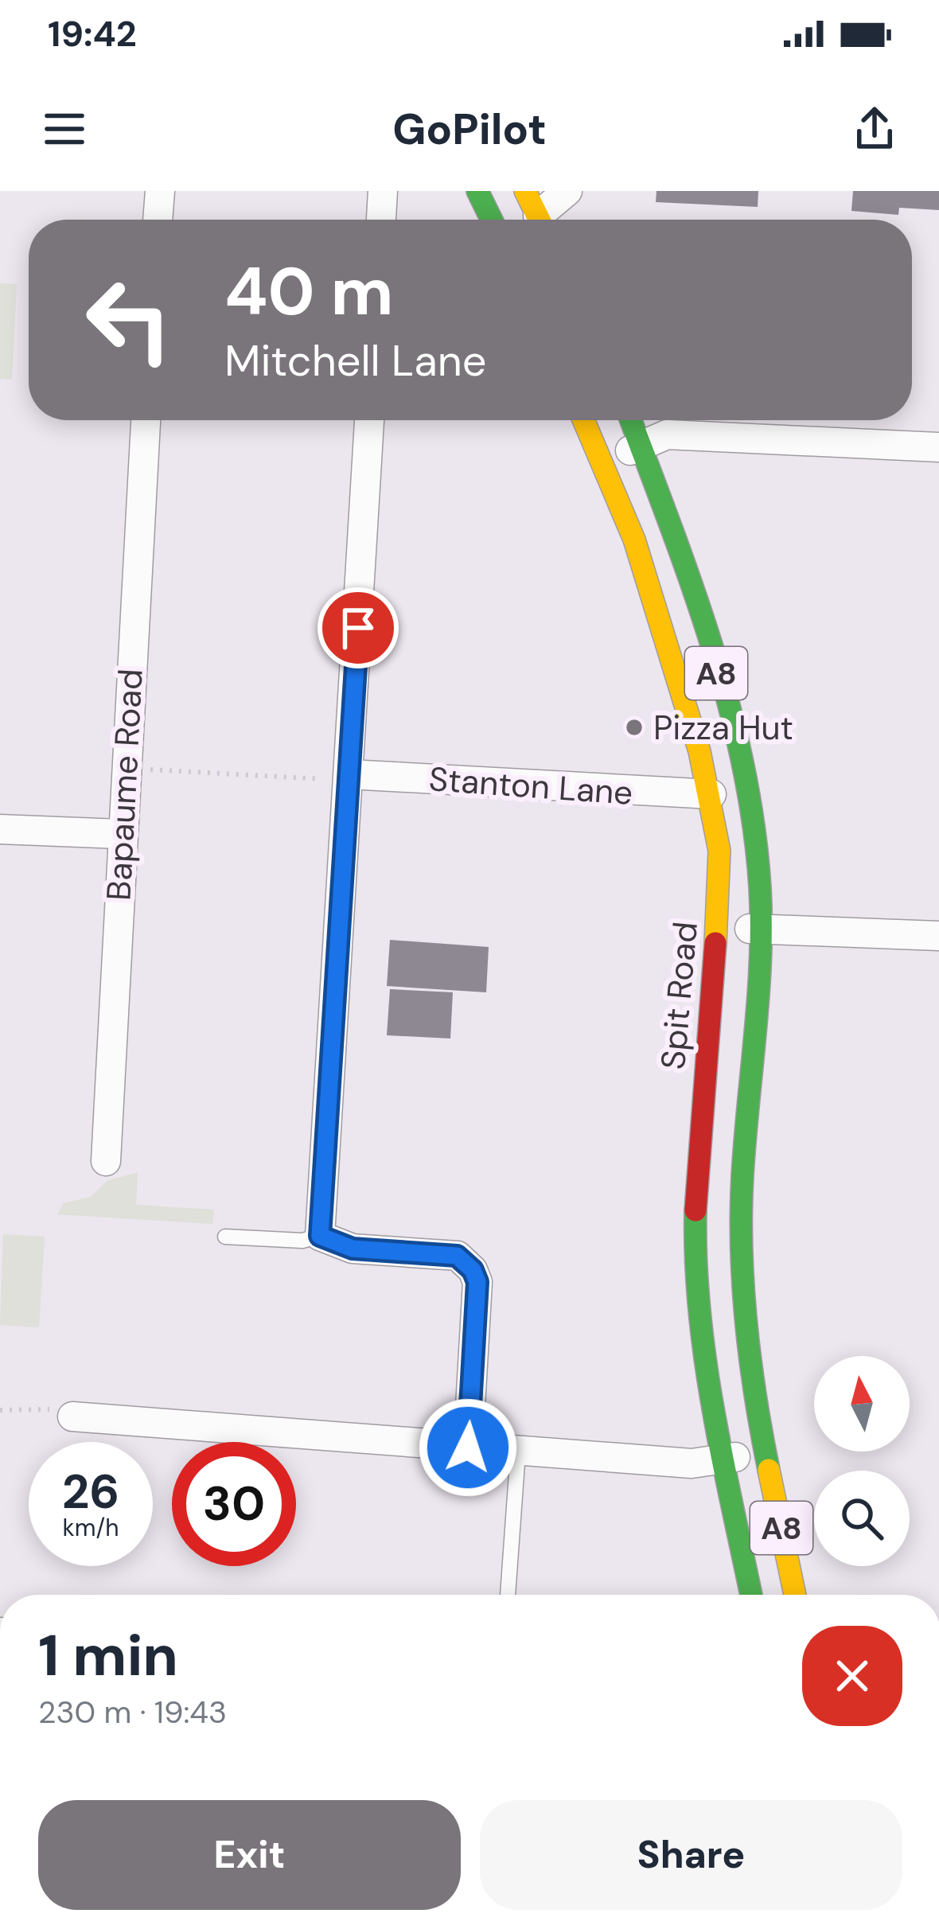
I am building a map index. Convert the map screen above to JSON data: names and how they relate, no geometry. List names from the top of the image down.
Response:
{
  "streets": {
    "main road": ["A8", "Spit Road"],
    "street": ["Bapaume Road", "Stanton Lane"]
  },
  "crossings": [
    ["Stanton Lane", "Spit Road"]
  ],
  "places": ["Pizza Hut"],
  "north": "top",
  "page": {
    "status": "19:42",
    "header": "GoPilot",
    "turn": ["40 m", "Mitchell Lane"],
    "speed": "26 km/h",
    "limit": "30",
    "heading": ["1 min", "230 m · 19:43"],
    "buttons": ["Exit", "Share"]
  }
}
